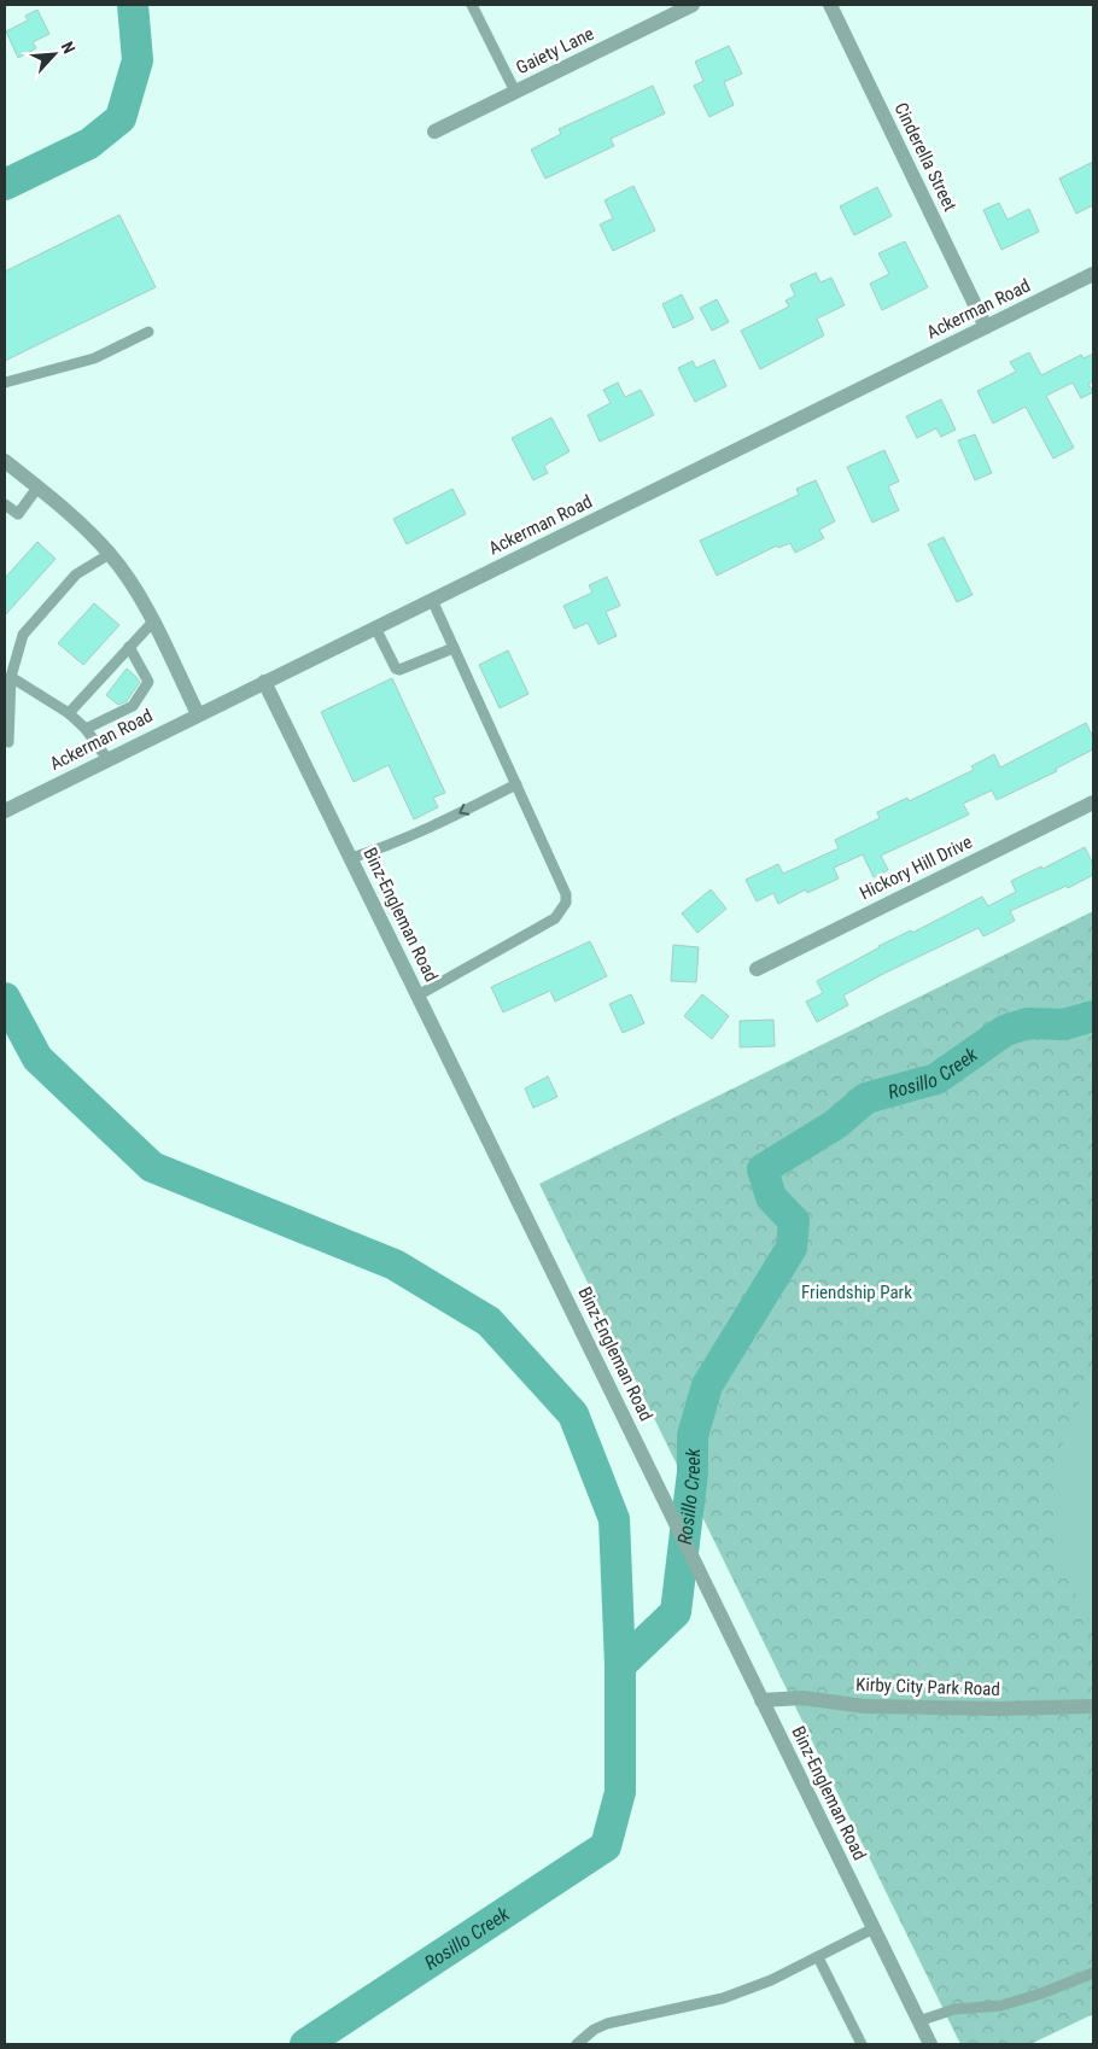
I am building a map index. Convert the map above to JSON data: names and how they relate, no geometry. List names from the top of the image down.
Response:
{
  "streets": {
    "street": [
      "Gaiety Lane",
      "Cinderella Street",
      "Ackerman Road",
      "Hickory Hill Drive",
      "Binz-Engleman Road",
      "Kirby City Park Road"
    ]
  },
  "crossings": [
    ["Cinderella Street", "Ackerman Road"],
    ["Ackerman Road", "Binz-Engleman Road"],
    ["Binz-Engleman Road", "Kirby City Park Road"]
  ],
  "water": ["Rosillo Creek"],
  "parks": ["Friendship Park"],
  "north": "top right"
}
